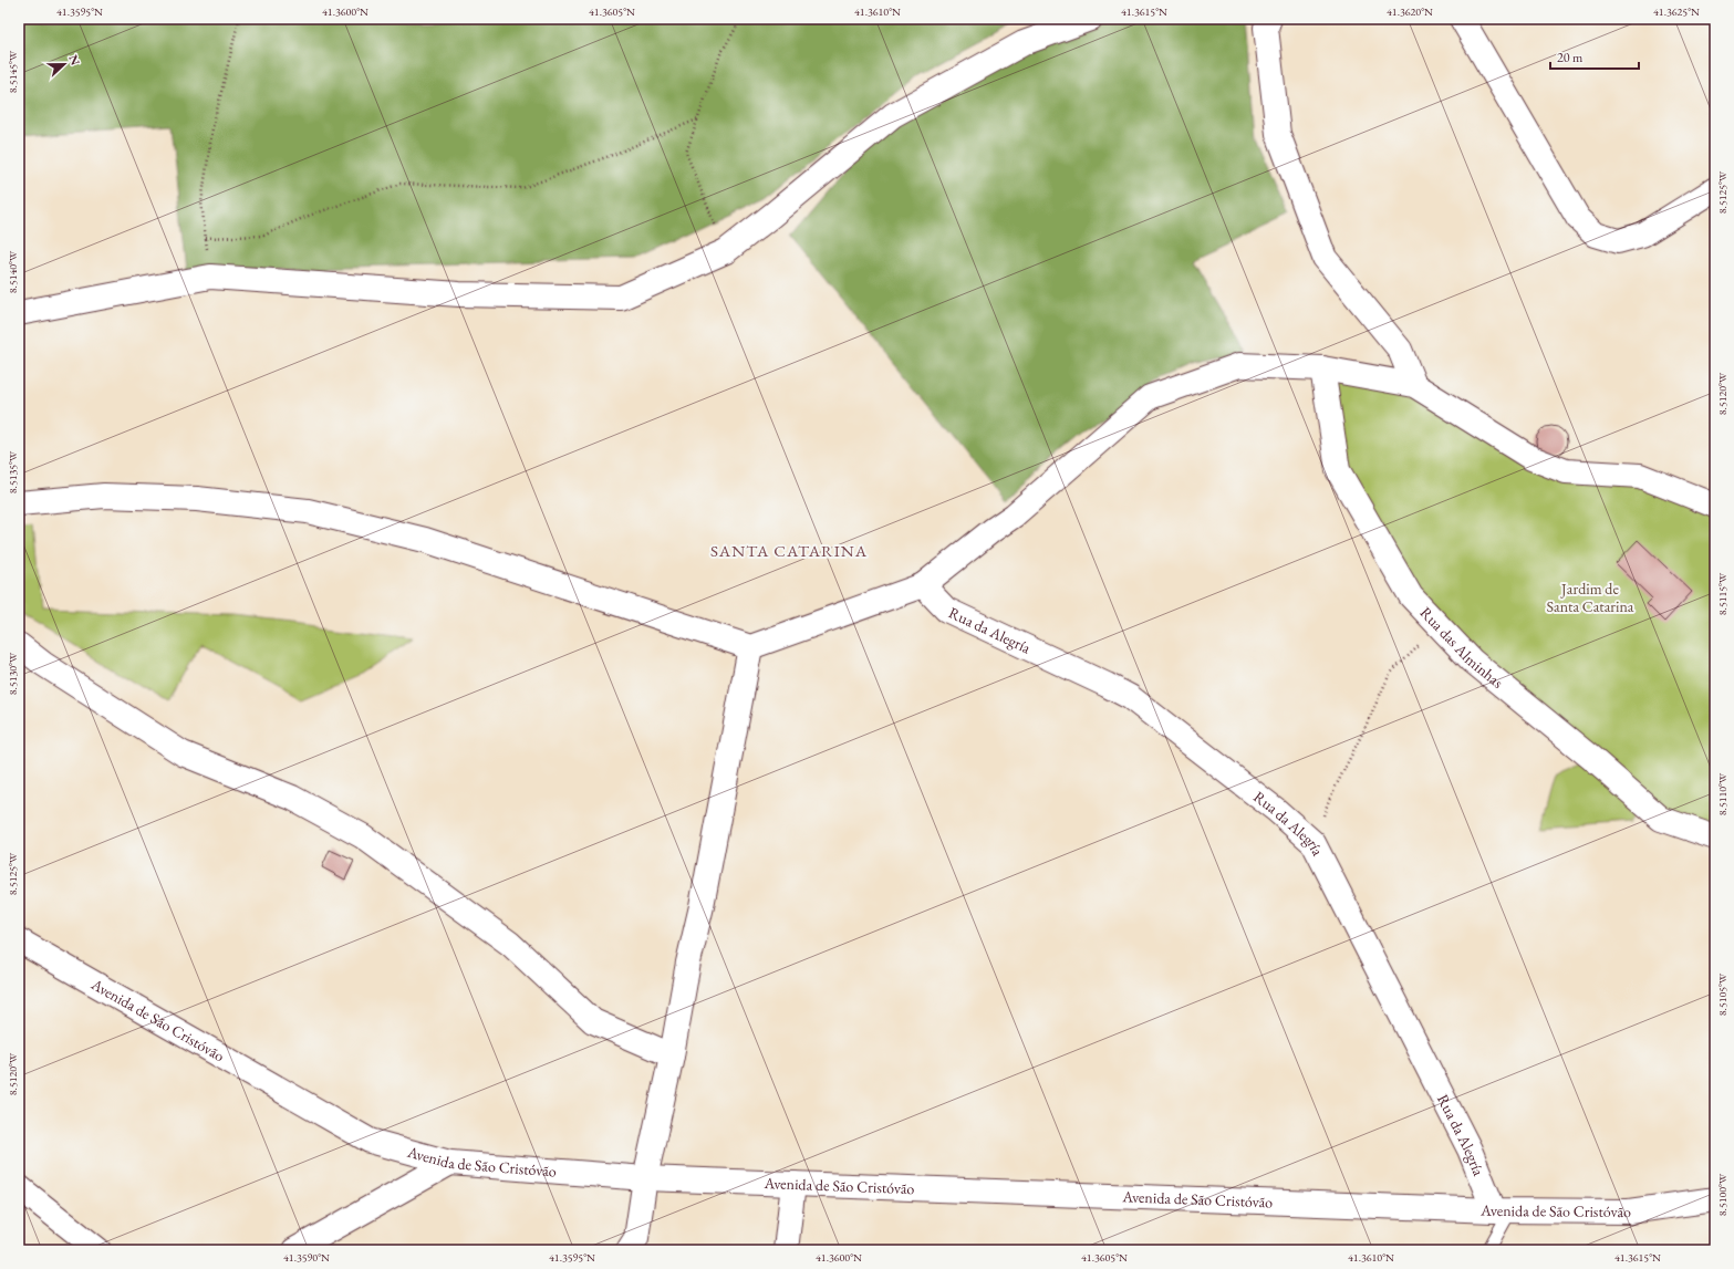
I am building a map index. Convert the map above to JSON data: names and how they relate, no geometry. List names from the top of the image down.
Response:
{
  "streets": {
    "street": ["Rua da Alegría", "Rua das Alminhas", "Avenida de São Cristóvão"]
  },
  "crossings": [
    ["Rua da Alegría", "Avenida de São Cristóvão"]
  ],
  "districts": ["SANTA CATARINA"],
  "parks": ["Jardim de Santa Catarina"],
  "scale_bar": "20 m",
  "north": "right",
  "coordinates": [
    "41.3595°N",
    "41.3600°N",
    "41.3605°N",
    "41.3610°N",
    "41.3615°N",
    "41.3620°N",
    "41.3625°N",
    "8.5145°W",
    "8.5125°W",
    "8.5140°W",
    "8.5120°W",
    "8.5135°W",
    "8.5115°W",
    "8.5130°W",
    "8.5110°W",
    "8.5105°W",
    "8.5100°W",
    "41.3590°N"
  ]
}
